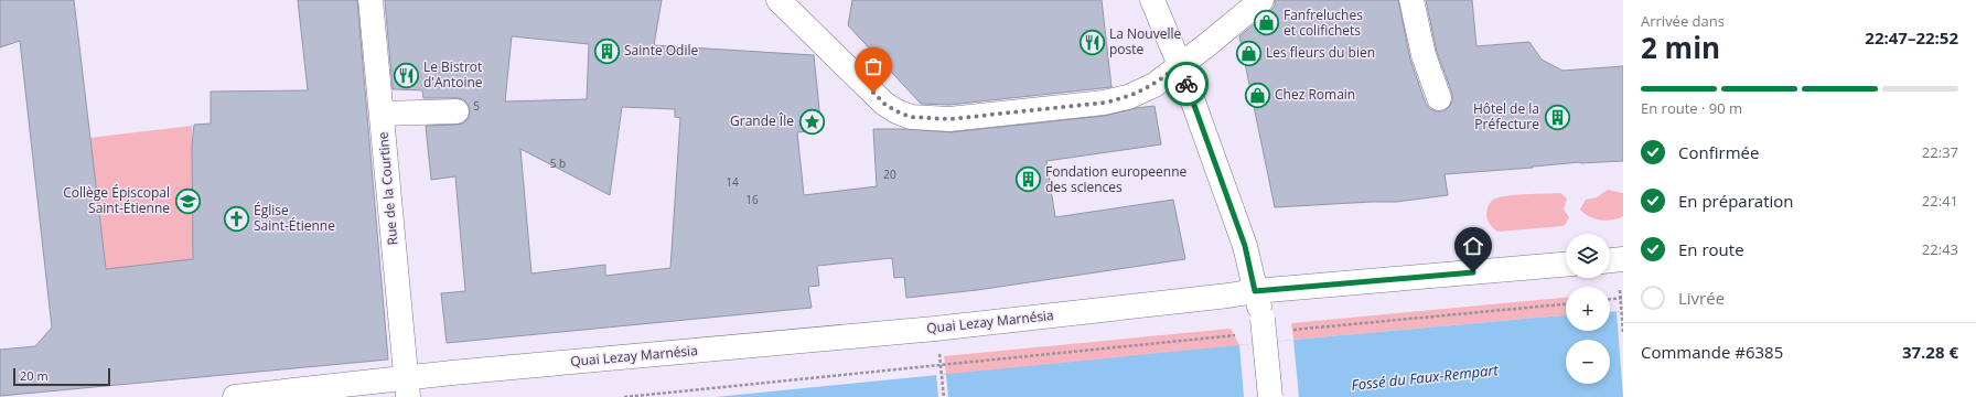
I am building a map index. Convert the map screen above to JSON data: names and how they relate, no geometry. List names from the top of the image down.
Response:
{
  "streets": {
    "street": ["Rue de la Courtine", "Quai Lezay Marnésia"]
  },
  "crossings": [
    ["Rue de la Courtine", "Quai Lezay Marnésia"]
  ],
  "water": ["Fossé du Faux-Rempart"],
  "places": {
    "shop": ["Fanfreluches et colifichets", "Les fleurs du bien", "Chez Romain"],
    "restaurant": ["La Nouvelle poste", "Le Bistrot d'Antoine"],
    "building": ["Sainte Odile", "Hôtel de la Préfecture", "Fondation europeenne des sciences"],
    "place": ["Grande Île"],
    "school or university": ["Collège Épiscopal Saint-Étienne"],
    "church": ["Église Saint-Étienne"]
  },
  "house_numbers": [
    "5",
    "5 b",
    "20",
    "14",
    "16"
  ],
  "scale_bar": "20 m",
  "page": {
    "heading": ["2 min", "Arrivée dans", "22:47–22:52"],
    "panel": ["Commande #6385", "37.28 €"],
    "bar": "En route · 90 m",
    "list": [
      ["Confirmée", "22:37"],
      ["En préparation", "22:41"],
      ["En route", "22:43"],
      "Livrée"
    ],
    "map_buttons": ["+", "−"],
    "scale": "20 m"
  }
}
